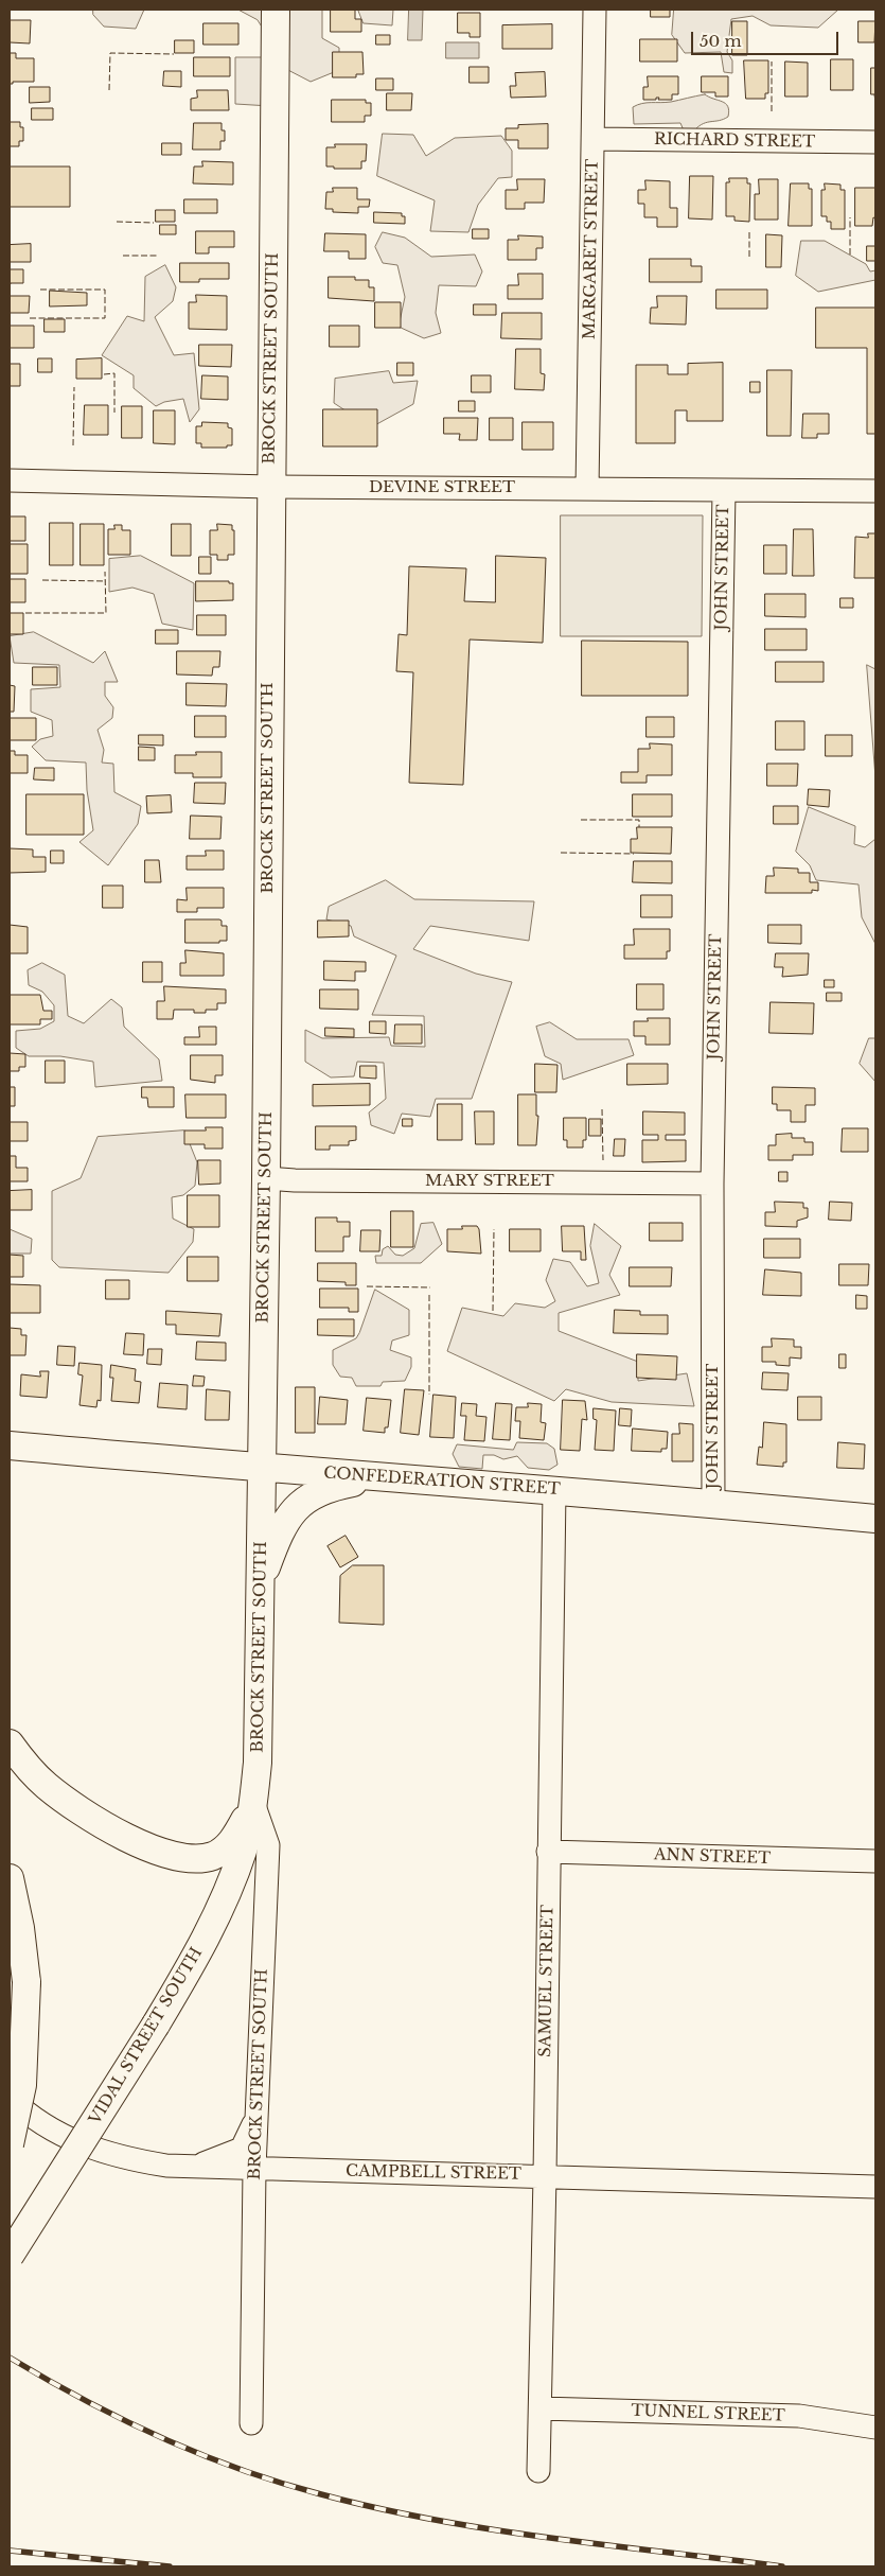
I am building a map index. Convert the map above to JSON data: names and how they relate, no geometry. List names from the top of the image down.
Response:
{
  "streets": {
    "main road": ["BROCK STREET SOUTH", "CONFEDERATION STREET", "VIDAL STREET SOUTH"],
    "street": [
      "RICHARD STREET",
      "MARGARET STREET",
      "DEVINE STREET",
      "JOHN STREET",
      "MARY STREET",
      "ANN STREET",
      "SAMUEL STREET",
      "CAMPBELL STREET",
      "TUNNEL STREET"
    ]
  },
  "crossings": [
    ["RICHARD STREET", "MARGARET STREET"],
    ["MARGARET STREET", "DEVINE STREET"],
    ["BROCK STREET SOUTH", "DEVINE STREET"],
    ["BROCK STREET SOUTH", "MARY STREET"],
    ["BROCK STREET SOUTH", "CONFEDERATION STREET"],
    ["BROCK STREET SOUTH", "VIDAL STREET SOUTH"],
    ["BROCK STREET SOUTH", "CAMPBELL STREET"],
    ["DEVINE STREET", "JOHN STREET"],
    ["JOHN STREET", "MARY STREET"],
    ["JOHN STREET", "CONFEDERATION STREET"],
    ["CONFEDERATION STREET", "SAMUEL STREET"],
    ["ANN STREET", "SAMUEL STREET"],
    ["SAMUEL STREET", "CAMPBELL STREET"],
    ["SAMUEL STREET", "TUNNEL STREET"]
  ],
  "scale_bar": "50 m"
}
